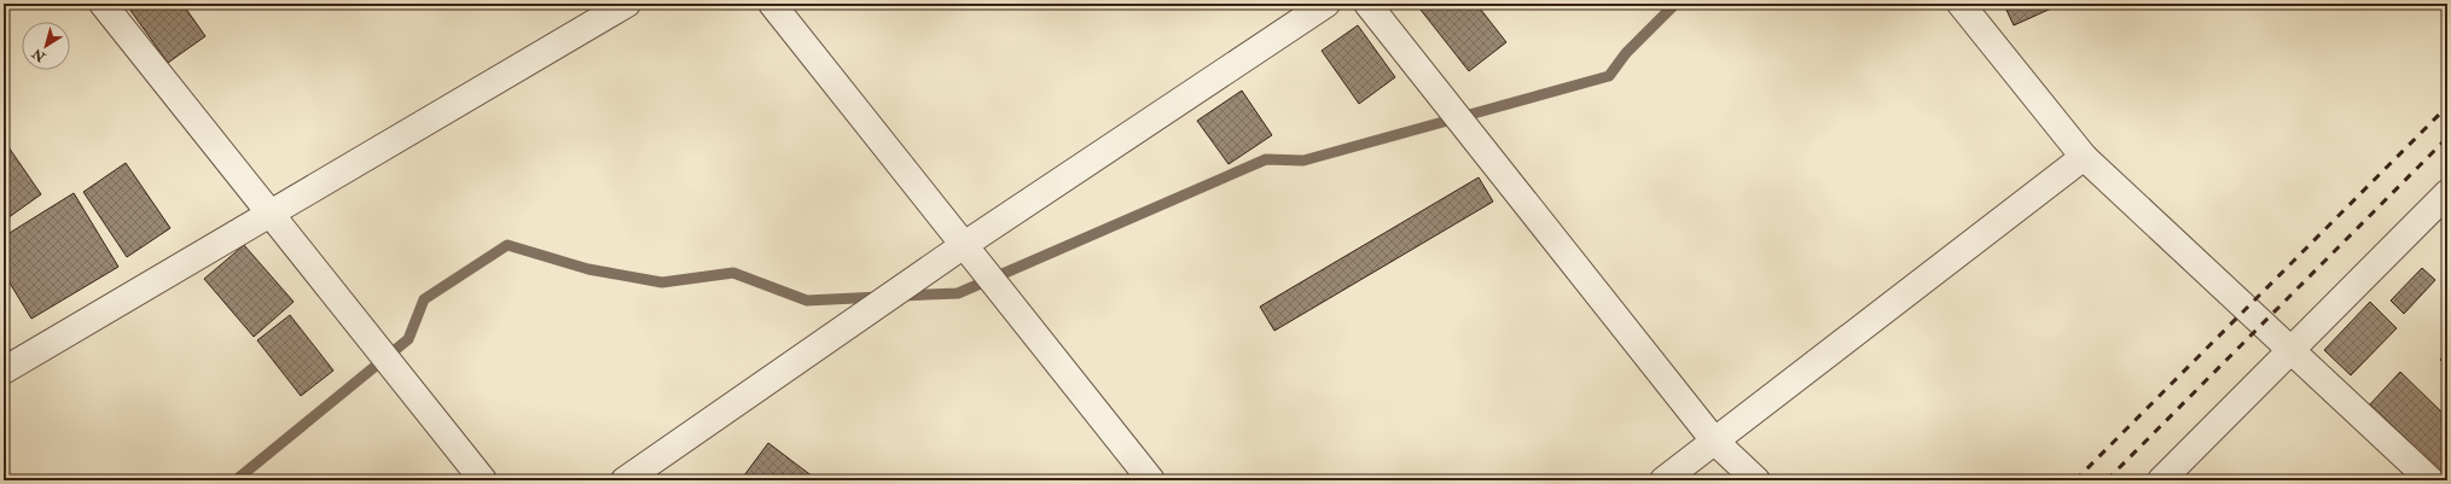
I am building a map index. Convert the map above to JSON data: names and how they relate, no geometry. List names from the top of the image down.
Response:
{
  "north": "bottom left"
}
